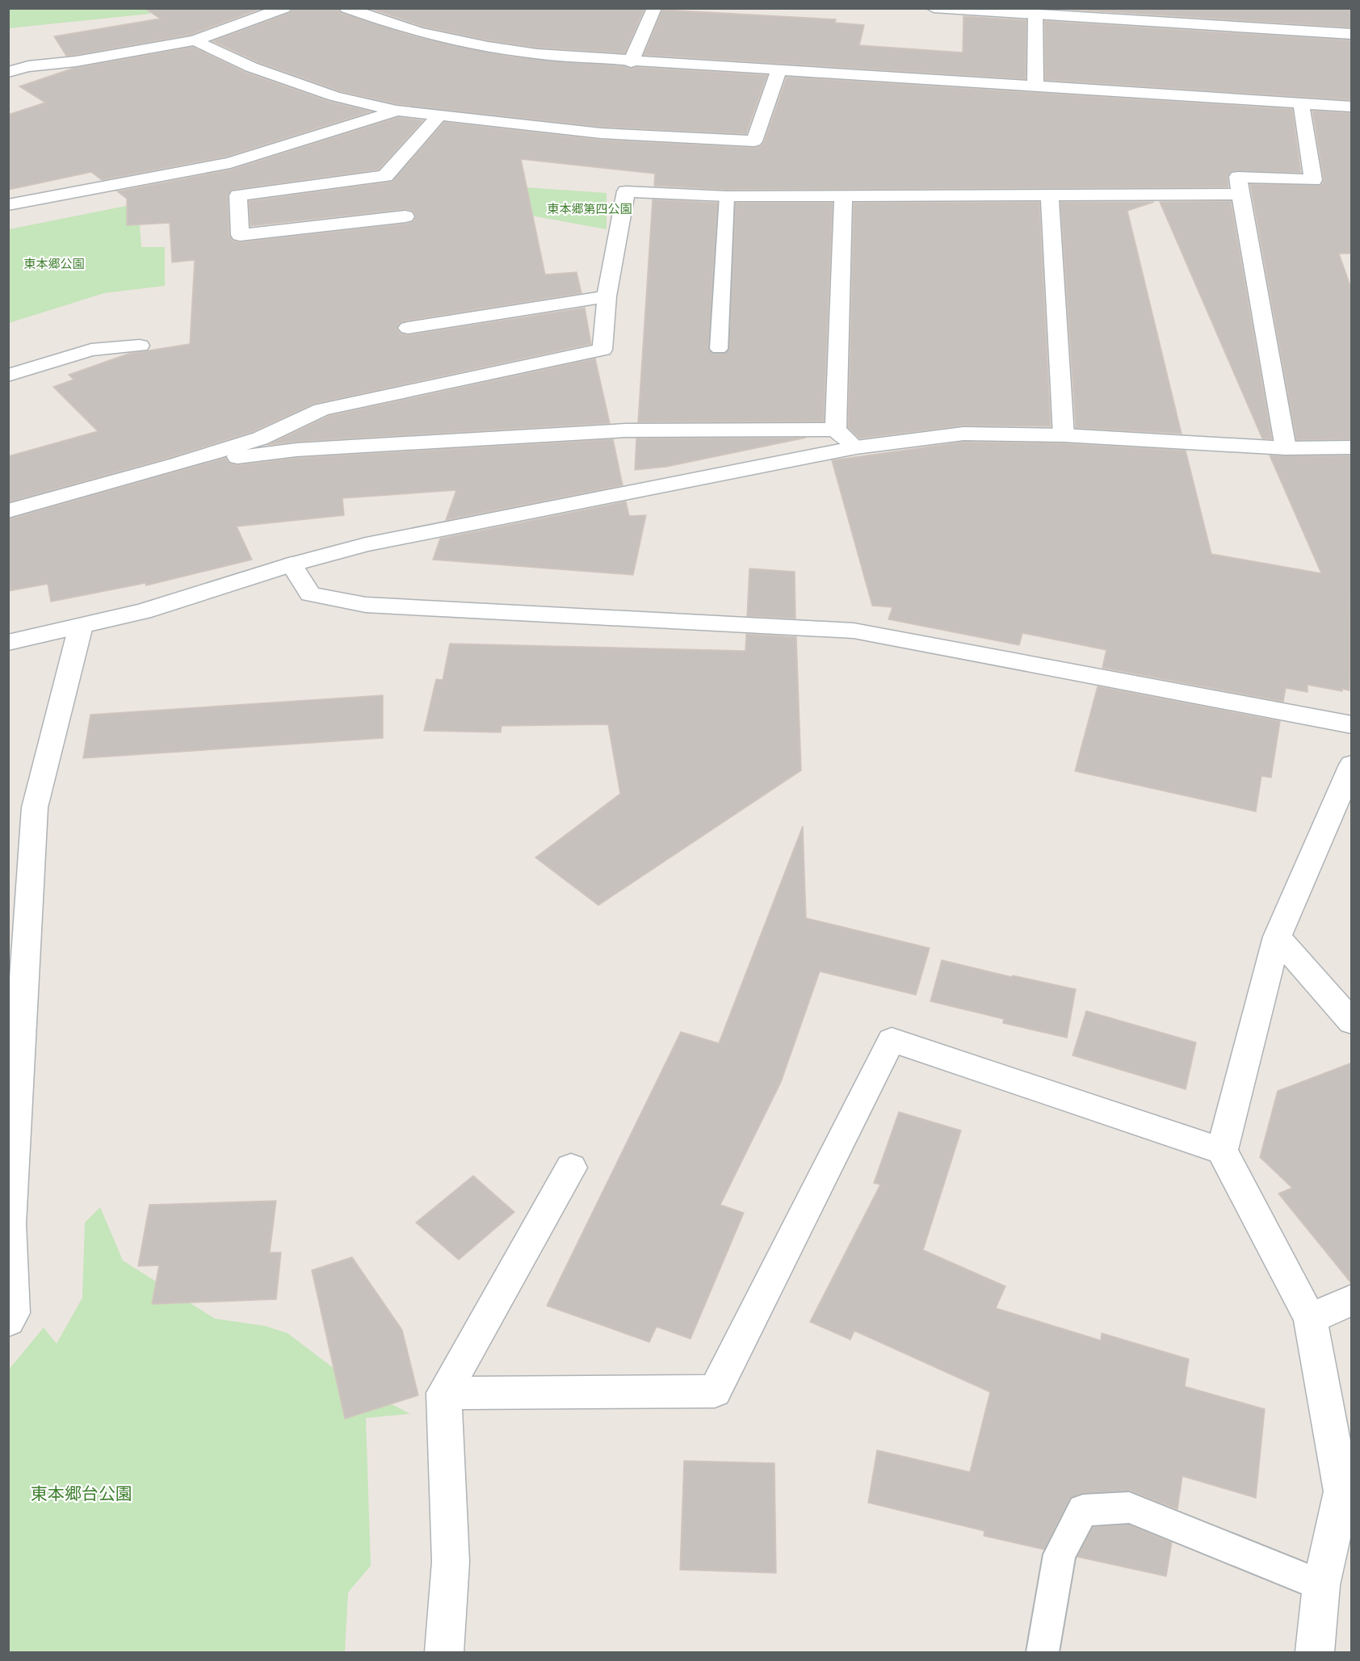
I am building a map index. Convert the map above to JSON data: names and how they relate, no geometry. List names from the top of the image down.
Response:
{
  "parks": ["東本郷第四公園", "東本郷公園", "東本郷台公園"]
}
